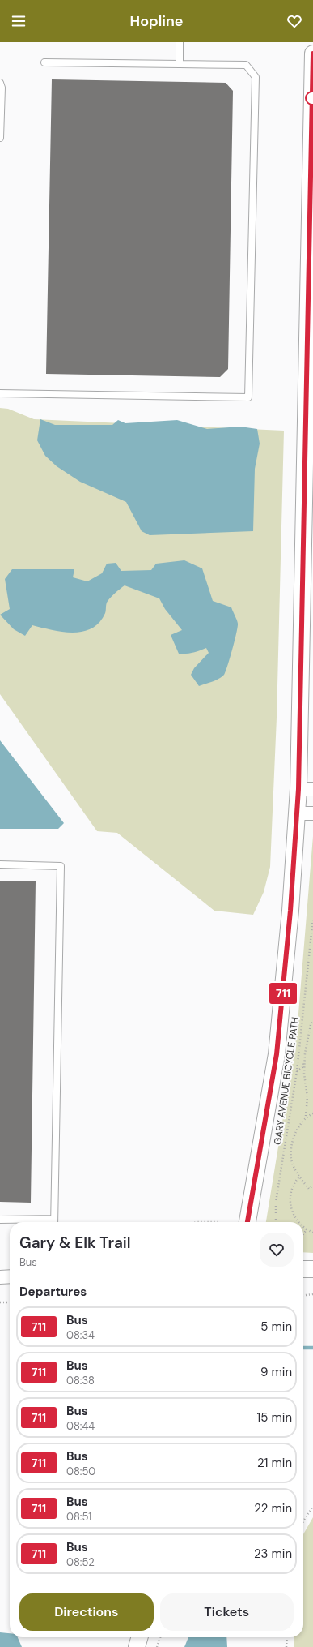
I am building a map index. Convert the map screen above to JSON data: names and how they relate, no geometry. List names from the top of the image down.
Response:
{
  "streets": {
    "path": ["GARY AVENUE BICYCLE PATH"]
  },
  "lines": ["bus line 711"],
  "page": {
    "header": "Hopline",
    "on_map": "711",
    "heading": [
      ["Gary & Elk Trail", "Bus"],
      "Departures"
    ],
    "list": [
      {
        "mark": "711",
        "name": "Bus",
        "note": "08:34",
        "value": "5 min"
      },
      {
        "mark": "711",
        "name": "Bus",
        "note": "08:38",
        "value": "9 min"
      },
      {
        "mark": "711",
        "name": "Bus",
        "note": "08:44",
        "value": "15 min"
      },
      {
        "mark": "711",
        "name": "Bus",
        "note": "08:50",
        "value": "21 min"
      },
      {
        "mark": "711",
        "name": "Bus",
        "note": "08:51",
        "value": "22 min"
      },
      {
        "mark": "711",
        "name": "Bus",
        "note": "08:52",
        "value": "23 min"
      }
    ],
    "buttons": ["Directions", "Tickets"]
  }
}
